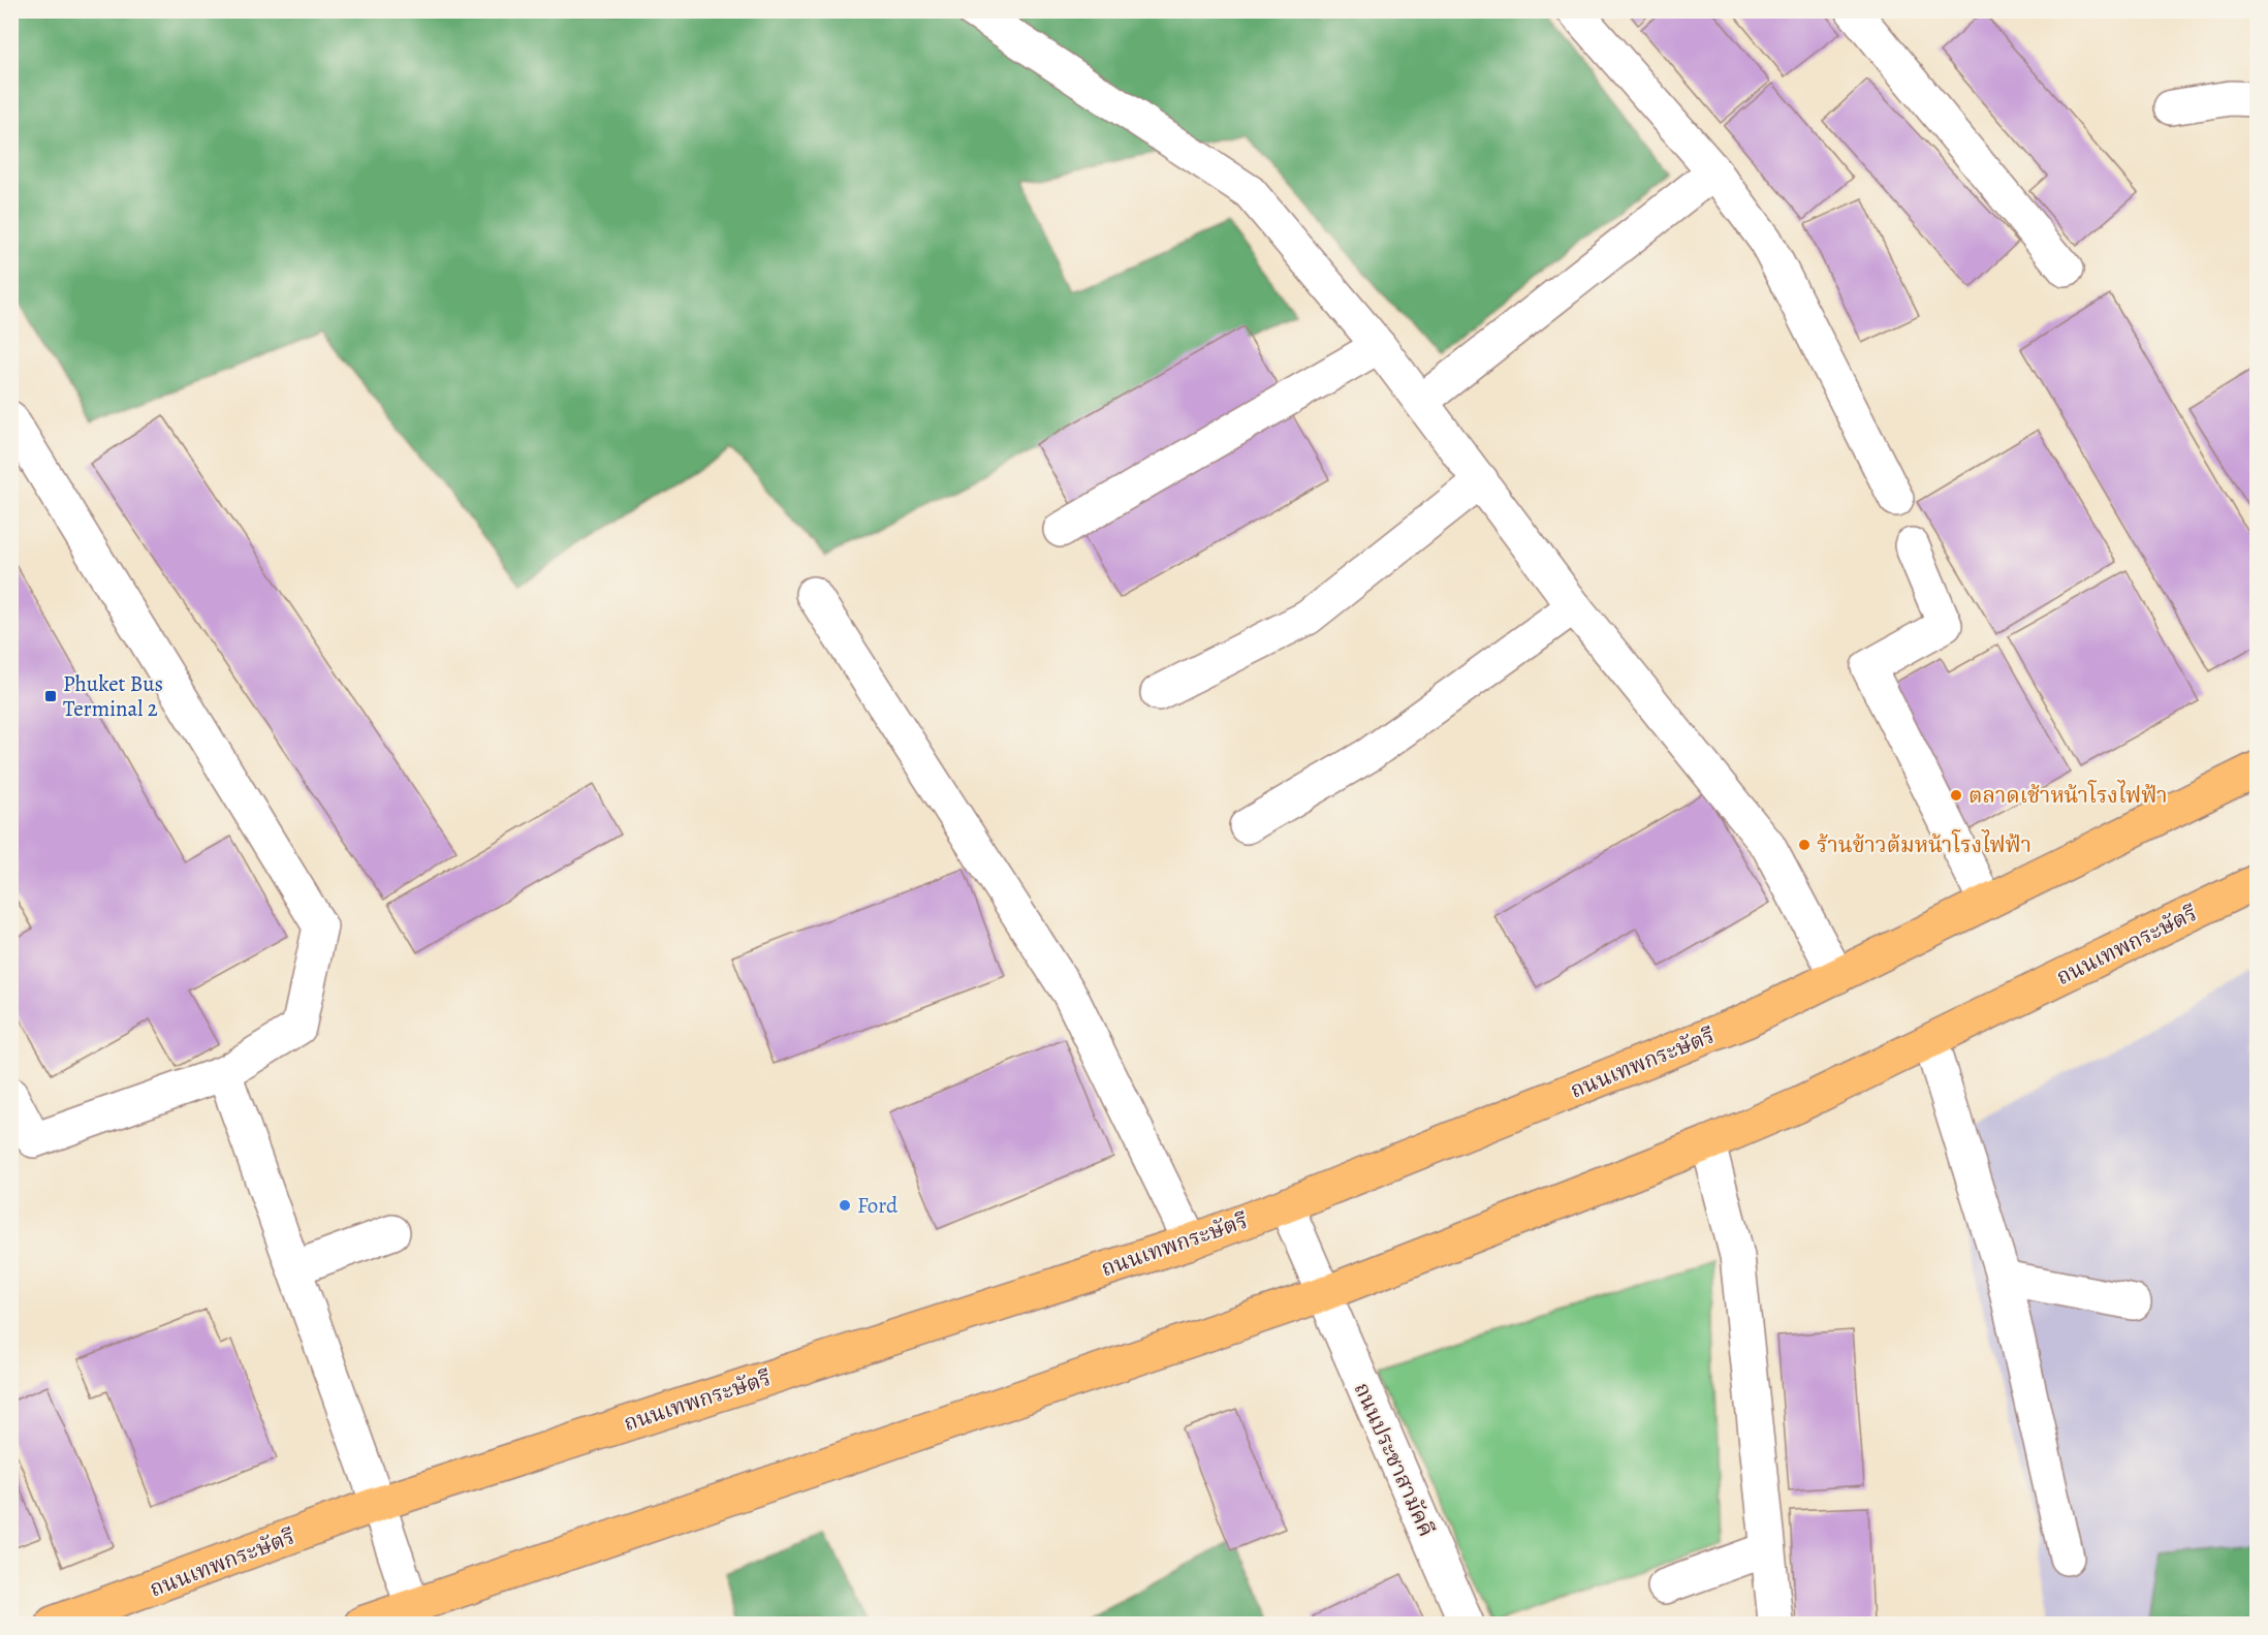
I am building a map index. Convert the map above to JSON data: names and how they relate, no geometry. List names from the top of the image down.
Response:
{
  "streets": {
    "main road": ["ถนนเทพกระษัตรี"],
    "street": ["ถนนประชาสามัคคี"]
  },
  "crossings": [
    ["ถนนเทพกระษัตรี", "ถนนประชาสามัคคี"]
  ],
  "places": {
    "transit": ["Phuket Bus Terminal 2"],
    "other": ["ตลาดเช้าหน้าโรงไฟฟ้า", "ร้านข้าวต้มหน้าโรงไฟฟ้า", "Ford"]
  }
}
